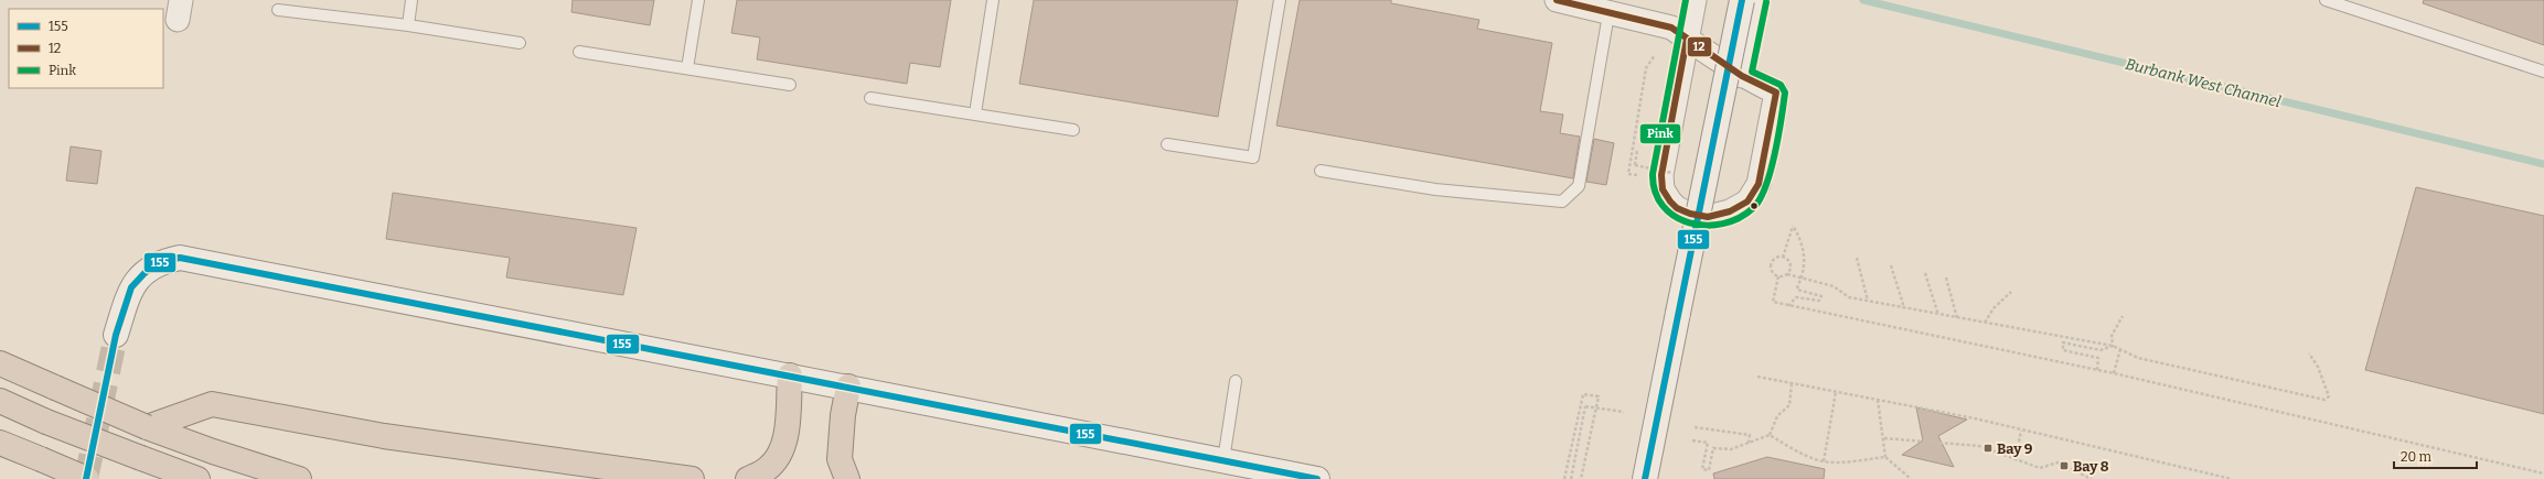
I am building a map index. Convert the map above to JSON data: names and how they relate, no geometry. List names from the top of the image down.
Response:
{
  "water": ["Burbank West Channel"],
  "places": {
    "transit": ["Bay 9", "Bay 8"]
  },
  "lines": ["transit line 155", "transit line 12", "transit line Pink"],
  "legend": ["155", "12", "Pink"],
  "scale_bar": "20 m"
}
